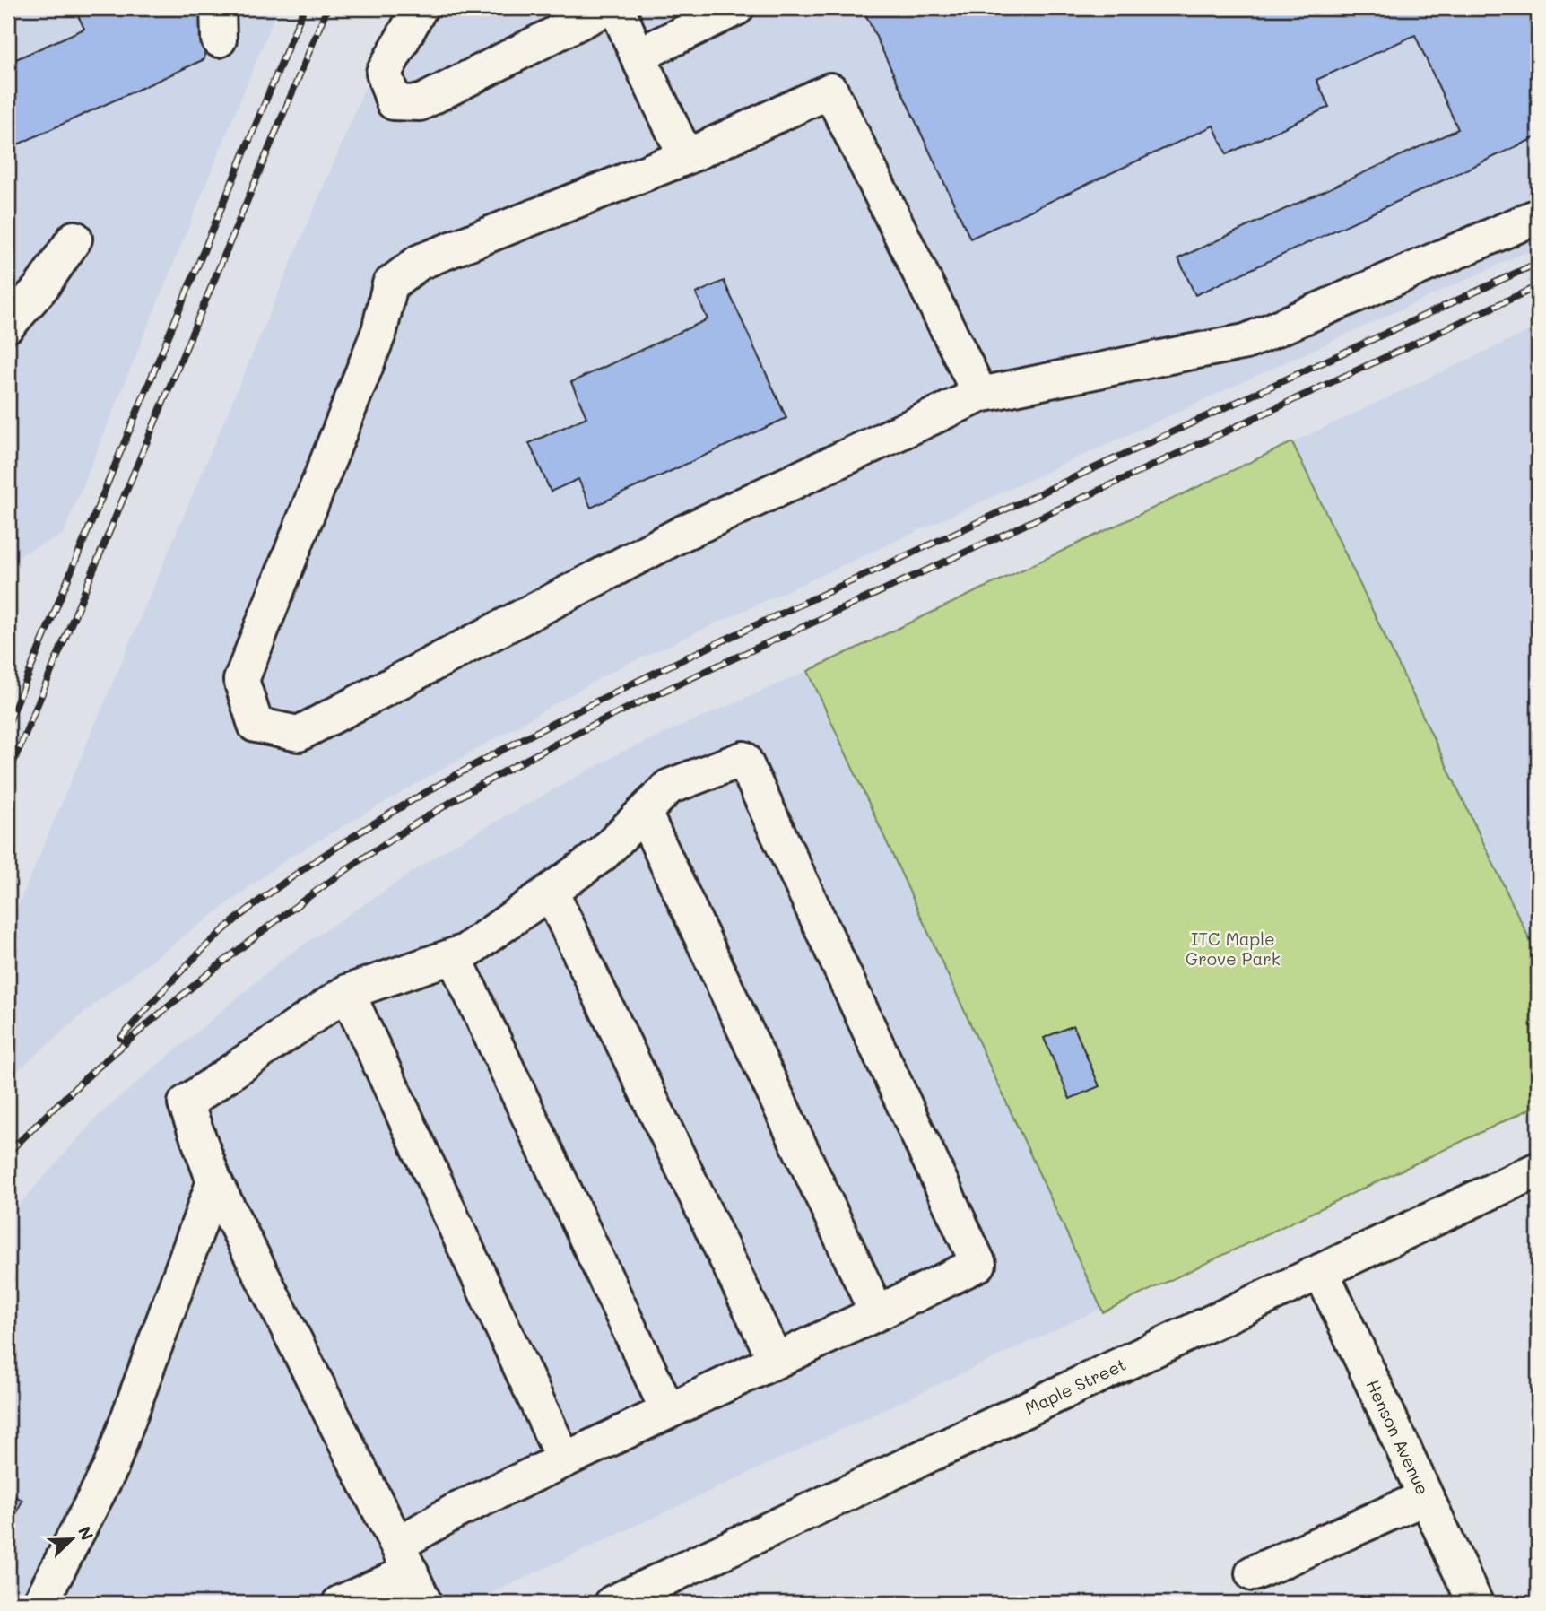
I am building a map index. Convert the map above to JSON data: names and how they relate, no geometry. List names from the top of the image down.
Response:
{
  "streets": {
    "street": ["Maple Street", "Henson Avenue"]
  },
  "crossings": [
    ["Maple Street", "Henson Avenue"]
  ],
  "parks": ["ITC Maple Grove Park"],
  "north": "top right"
}
